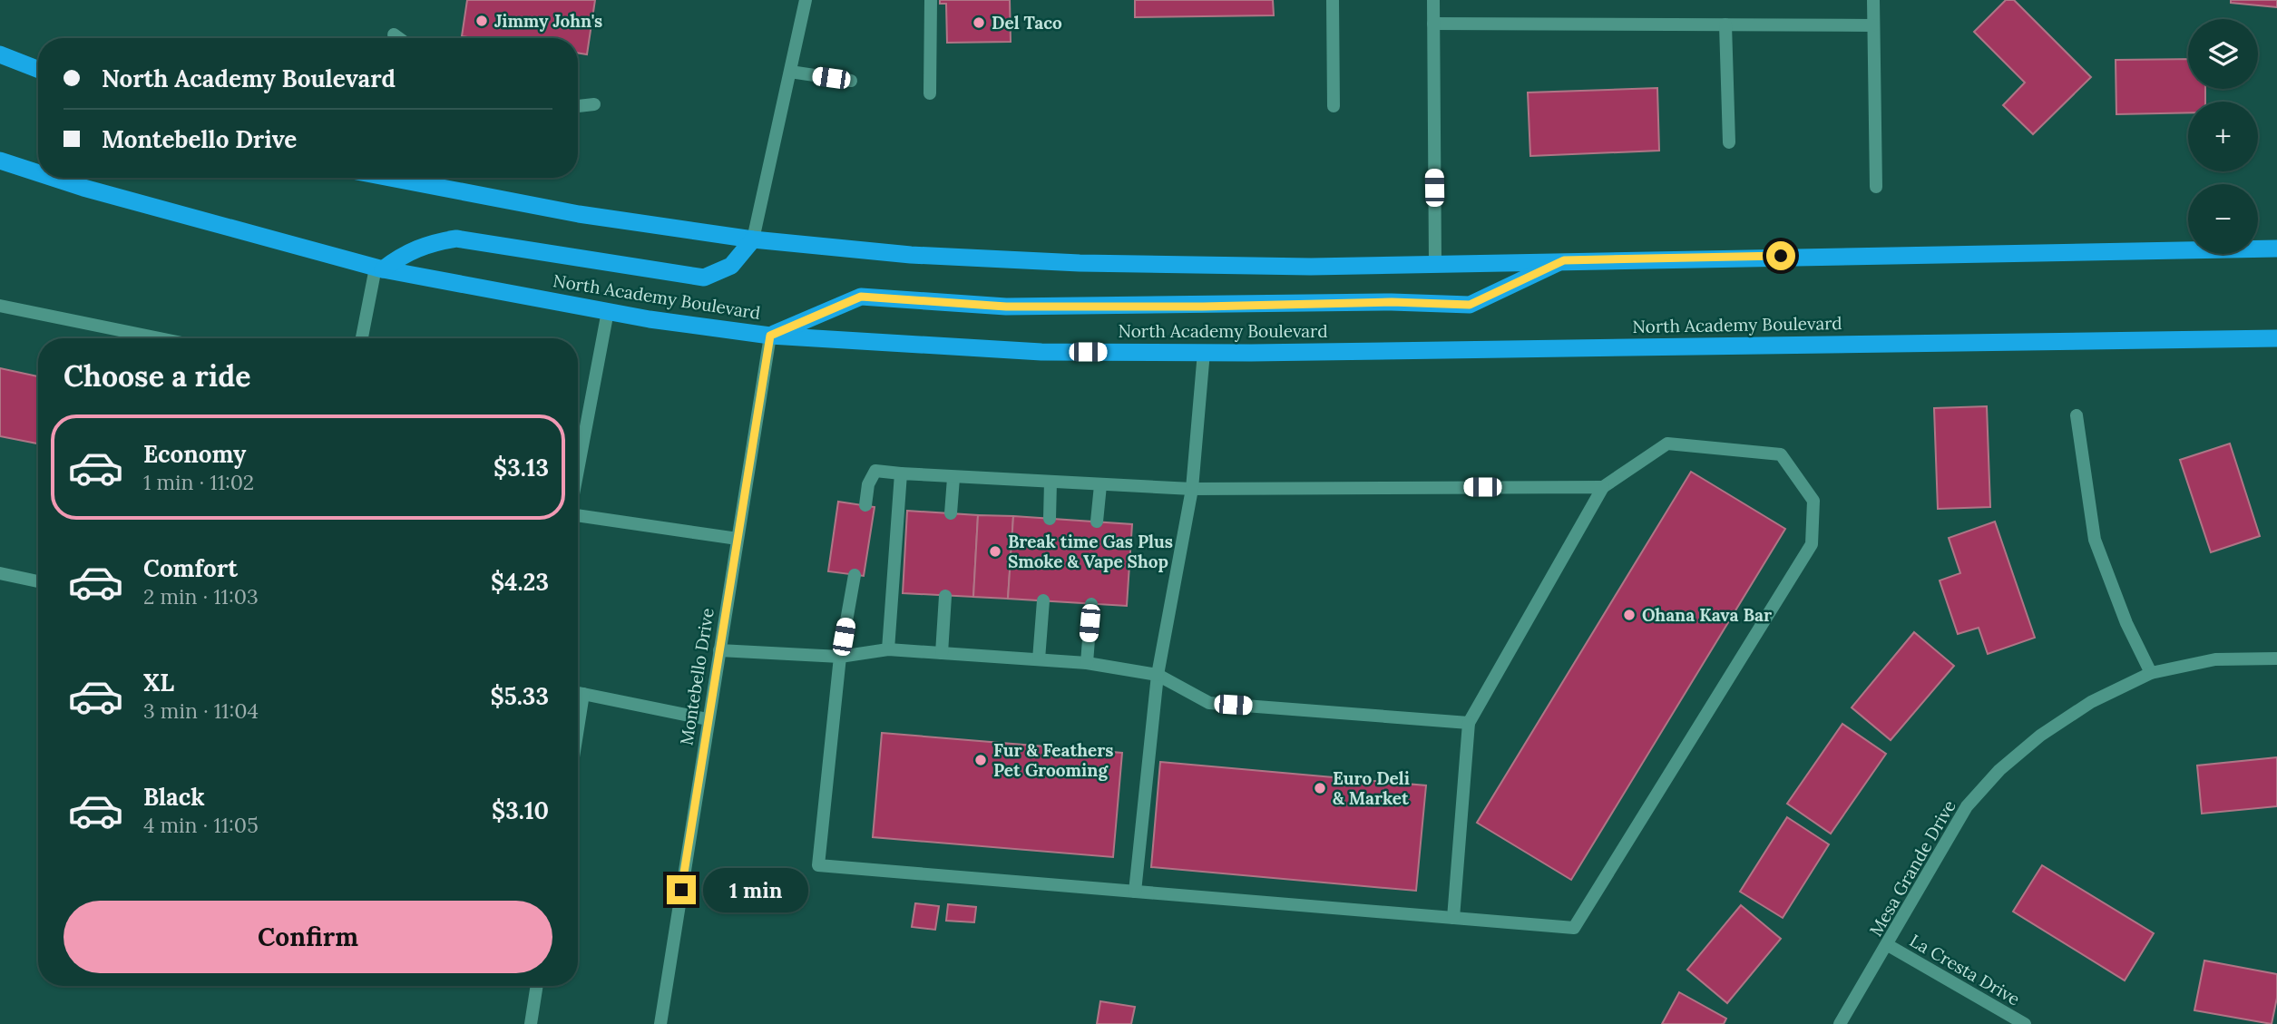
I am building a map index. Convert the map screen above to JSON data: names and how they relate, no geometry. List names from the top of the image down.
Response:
{
  "streets": {
    "highway": ["North Academy Boulevard"],
    "street": ["Montebello Drive", "Mesa Grande Drive", "La Cresta Drive"]
  },
  "crossings": [
    ["North Academy Boulevard", "Montebello Drive"],
    ["Mesa Grande Drive", "La Cresta Drive"]
  ],
  "places": [
    "Jimmy John's",
    "Del Taco",
    "Break time Gas Plus Smoke & Vape Shop",
    "Ohana Kava Bar",
    "Fur & Feathers Pet Grooming",
    "Euro Deli & Market"
  ],
  "page": {
    "map_buttons": ["+", "−"],
    "banner": ["North Academy Boulevard", "Montebello Drive"],
    "heading": "Choose a ride",
    "list": [
      {
        "name": "Economy",
        "note": "1 min · 11:02",
        "value": "$3.13"
      },
      {
        "name": "Comfort",
        "note": "2 min · 11:03",
        "value": "$4.23"
      },
      {
        "name": "XL",
        "note": "3 min · 11:04",
        "value": "$5.33"
      },
      {
        "name": "Black",
        "note": "4 min · 11:05",
        "value": "$3.10"
      }
    ],
    "bubble": "1 min",
    "buttons": "Confirm"
  }
}
